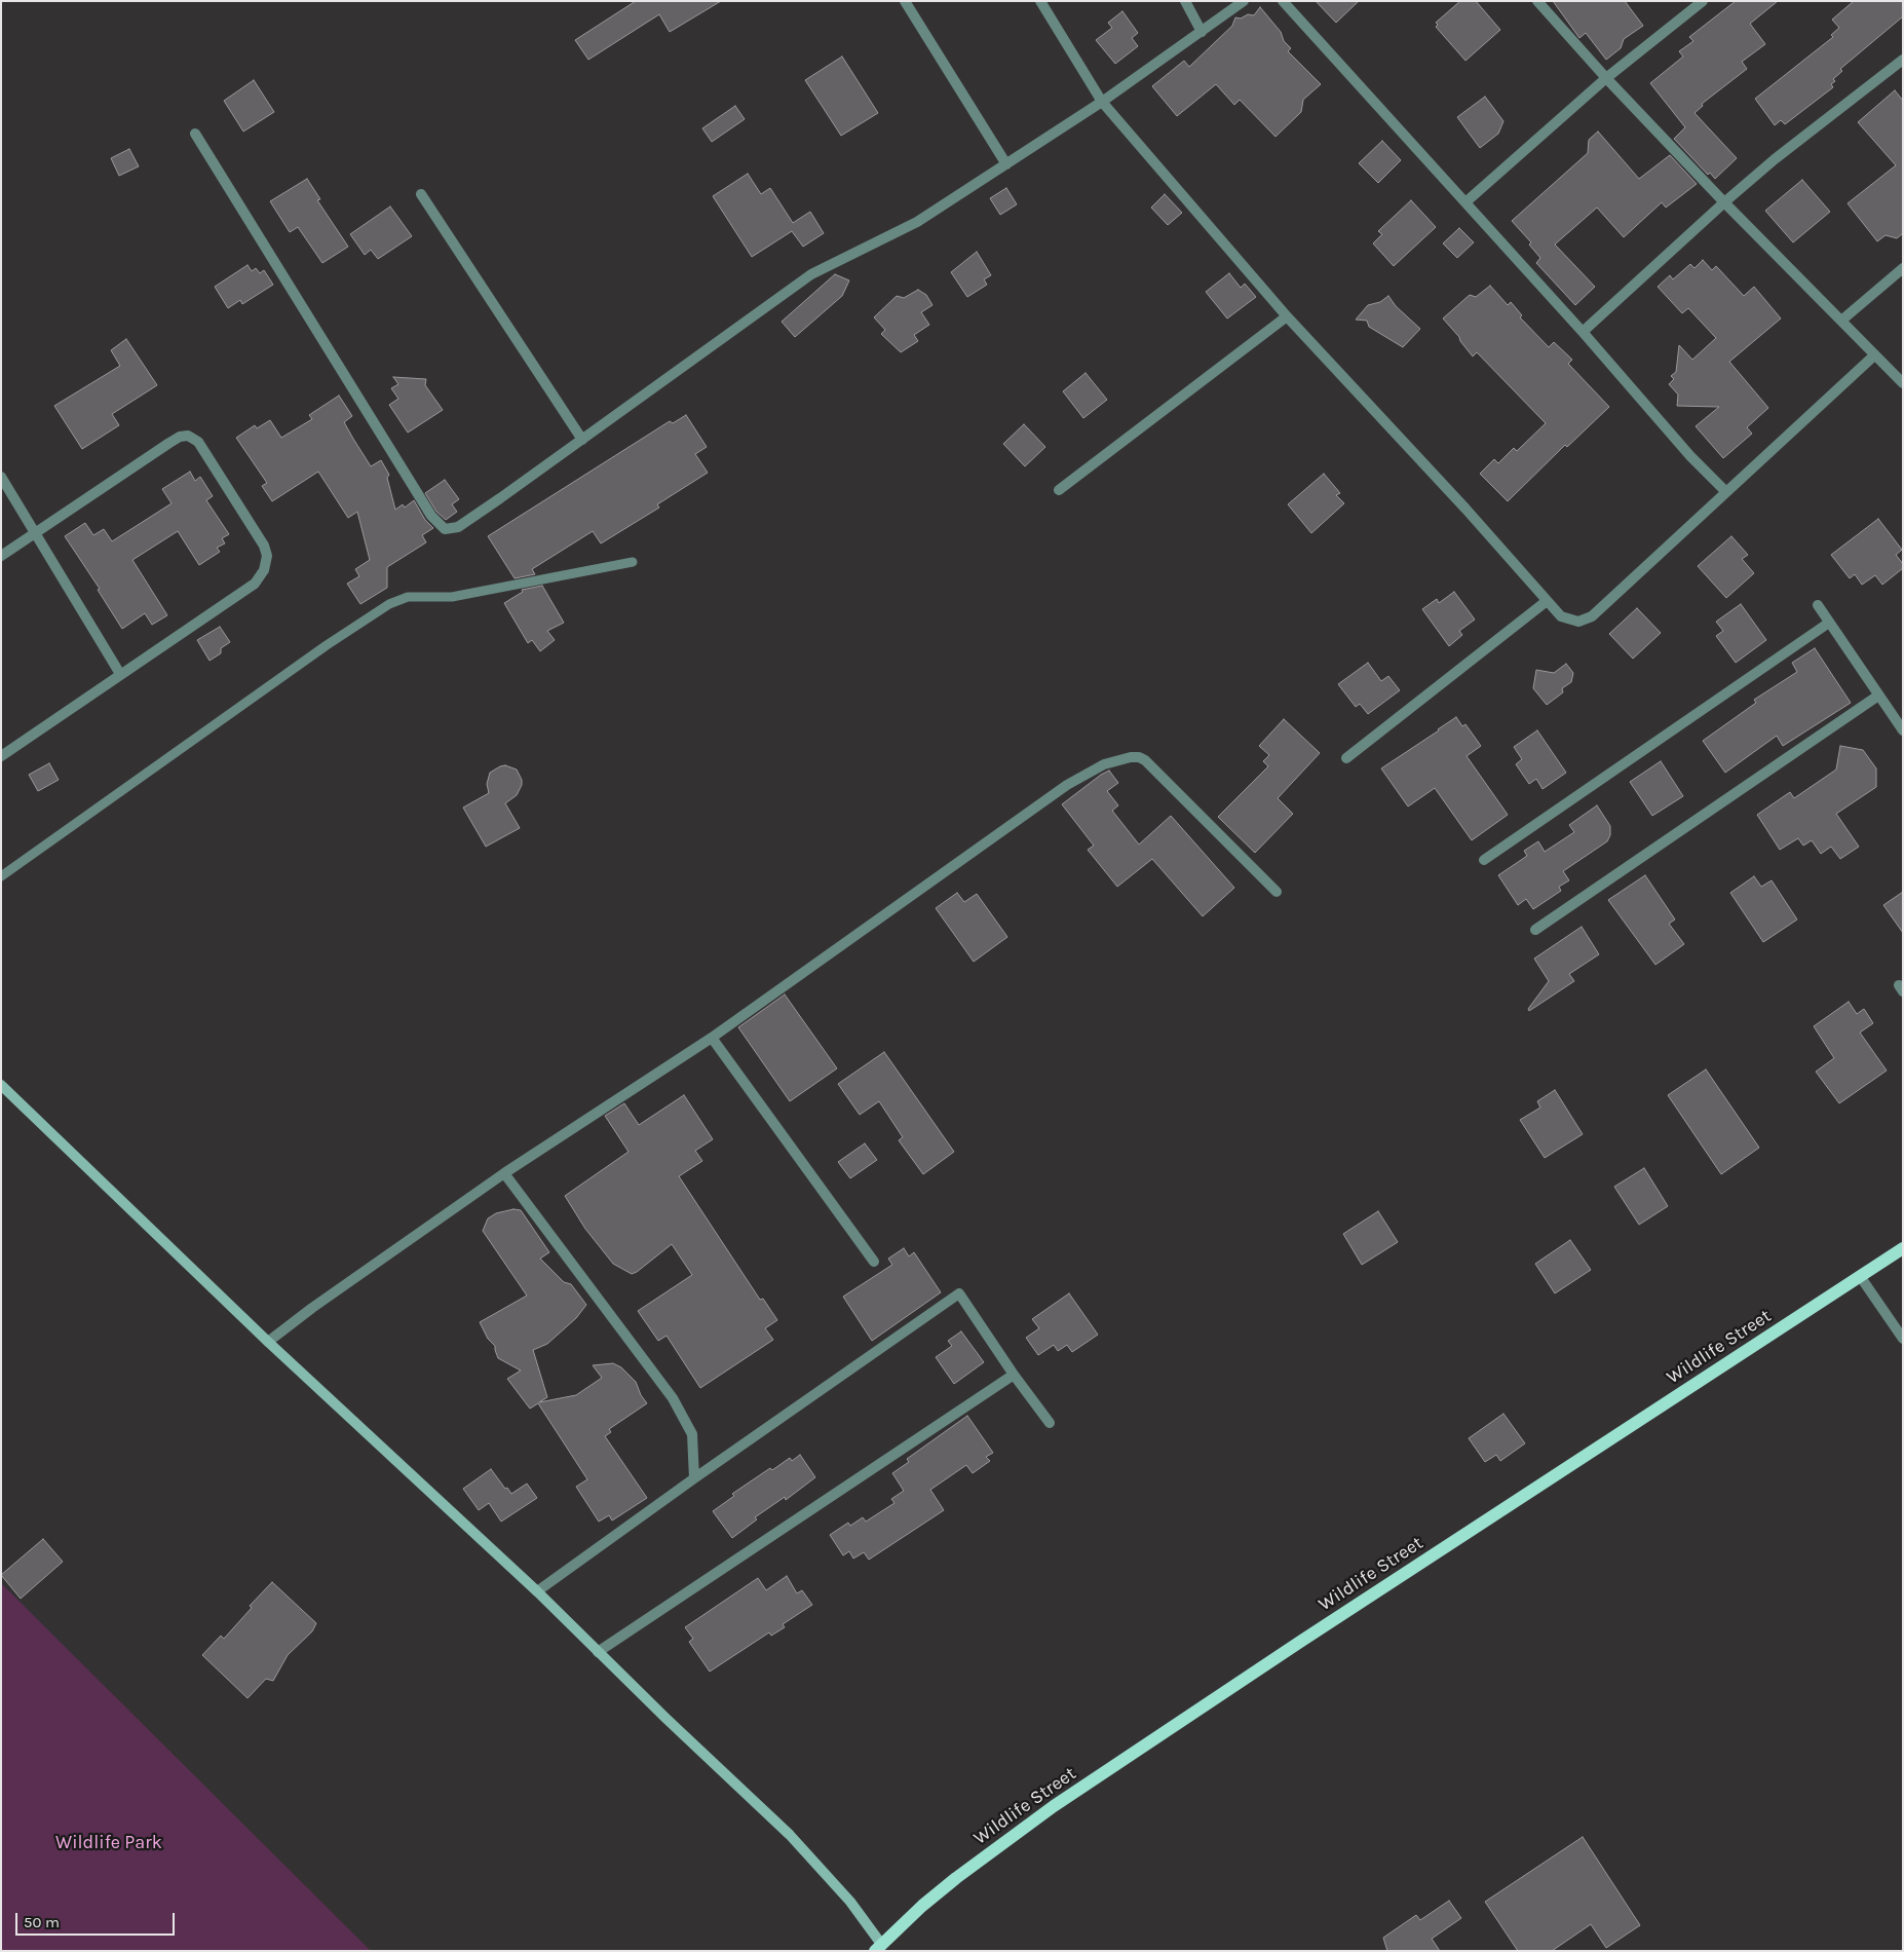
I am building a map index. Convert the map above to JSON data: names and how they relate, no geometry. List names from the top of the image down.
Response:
{
  "streets": {
    "main road": ["Wildlife Street"]
  },
  "parks": ["Wildlife Park"],
  "scale_bar": "50 m"
}
